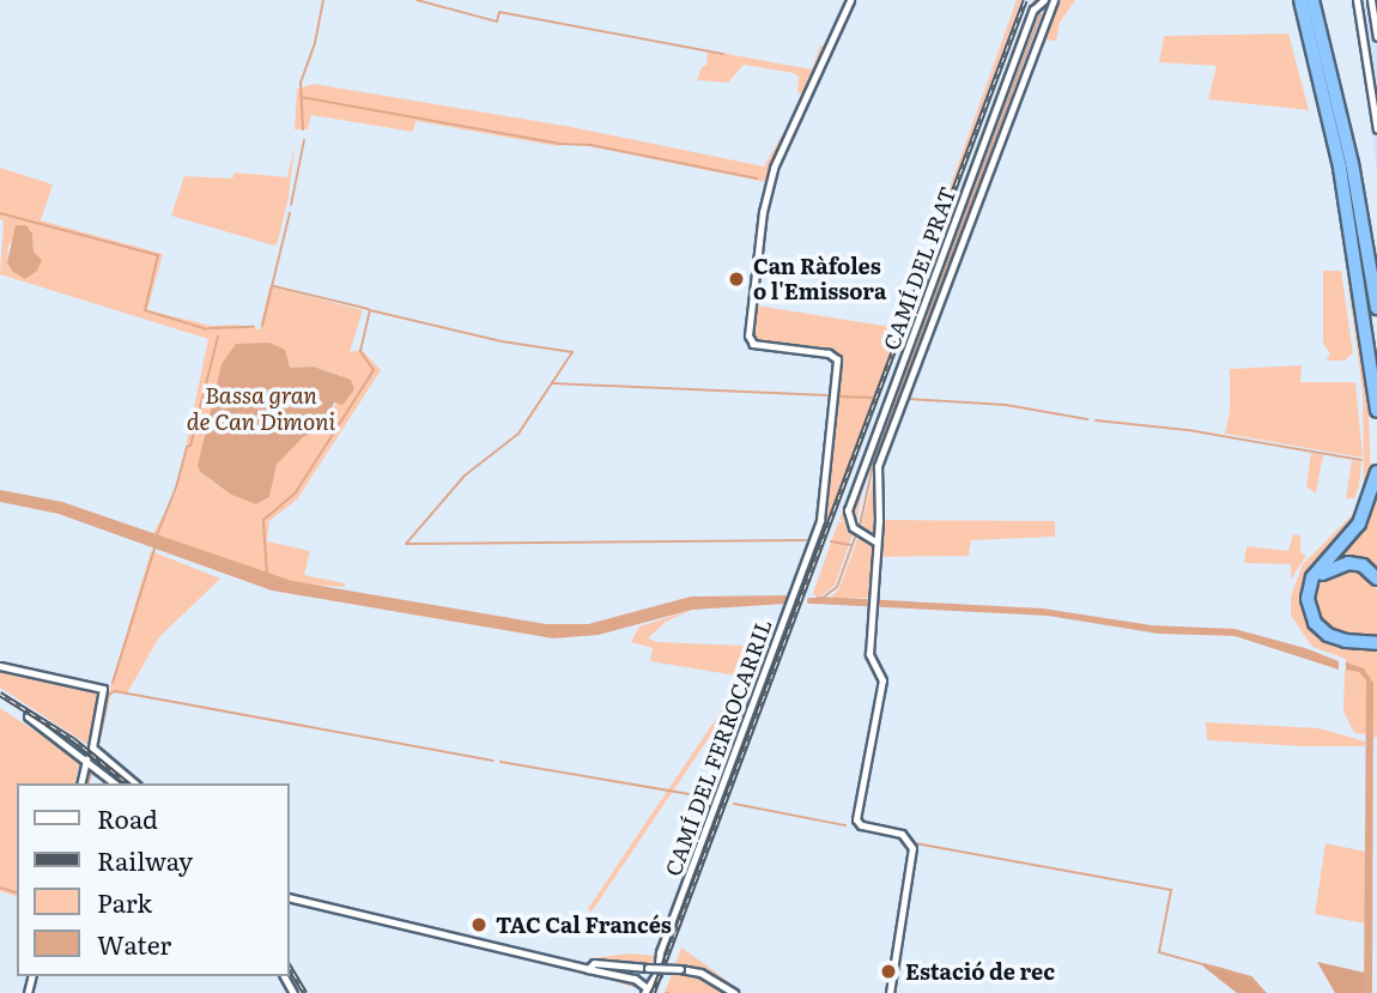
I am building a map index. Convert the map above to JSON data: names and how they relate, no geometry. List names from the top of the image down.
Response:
{
  "streets": {
    "street": ["CAMÍ DEL PRAT", "CAMÍ DEL FERROCARRIL"]
  },
  "water": ["Bassa gran de Can Dimoni"],
  "places": ["Can Ràfoles o l'Emissora", "TAC Cal Francés", "Estació de rec"],
  "legend": [
    "Road",
    "Railway",
    "Park",
    "Water"
  ]
}
